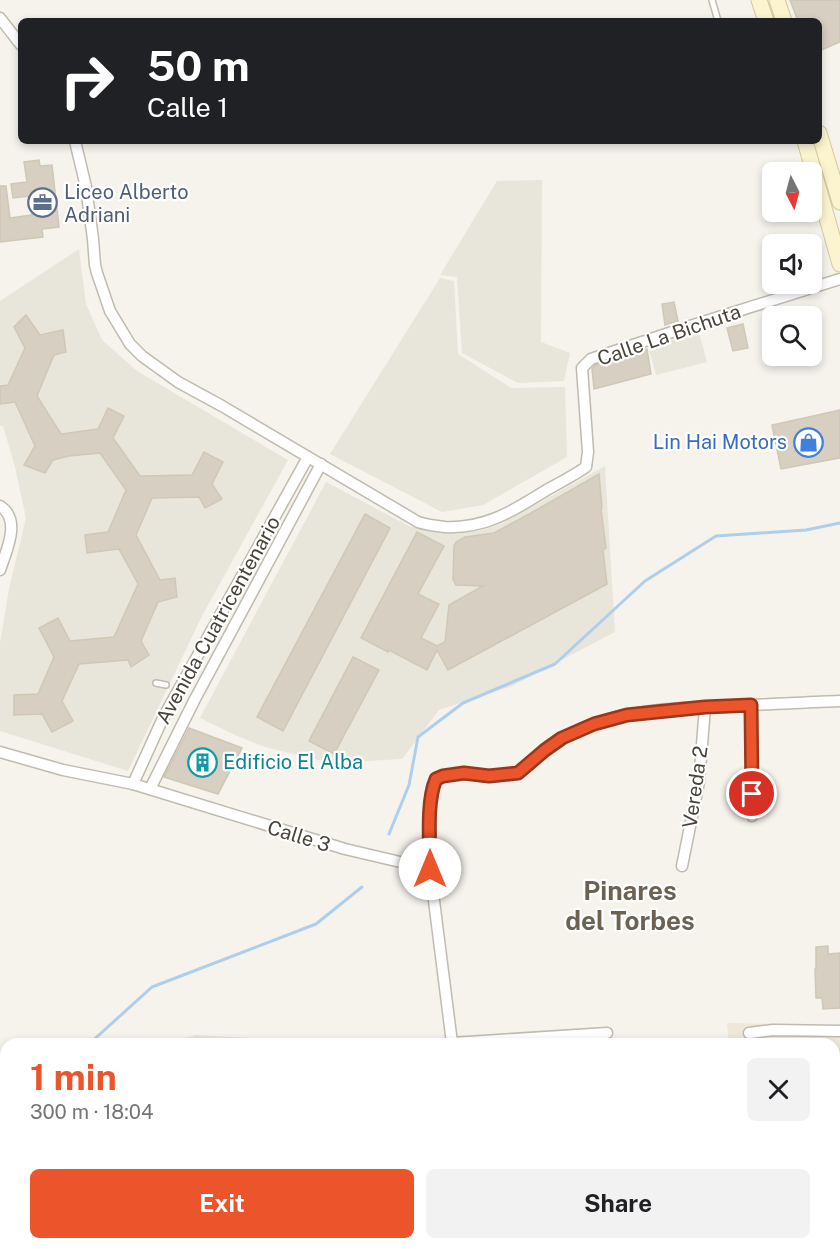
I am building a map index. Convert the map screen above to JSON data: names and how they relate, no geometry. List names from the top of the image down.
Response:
{
  "streets": {
    "street": [
      "Calle La Bichuta",
      "Avenida Cuatricentenario",
      "Vereda 2",
      "Calle 3"
    ]
  },
  "crossings": [
    ["Calle La Bichuta", "Avenida Cuatricentenario"],
    ["Avenida Cuatricentenario", "Calle 3"]
  ],
  "districts": ["Pinares del Torbes"],
  "places": {
    "office": ["Liceo Alberto Adriani"],
    "shop": ["Lin Hai Motors"],
    "building": ["Edificio El Alba"]
  },
  "north": "bottom",
  "page": {
    "turn": ["50 m", "Calle 1"],
    "heading": ["1 min", "300 m · 18:04"],
    "buttons": ["Exit", "Share"]
  }
}
